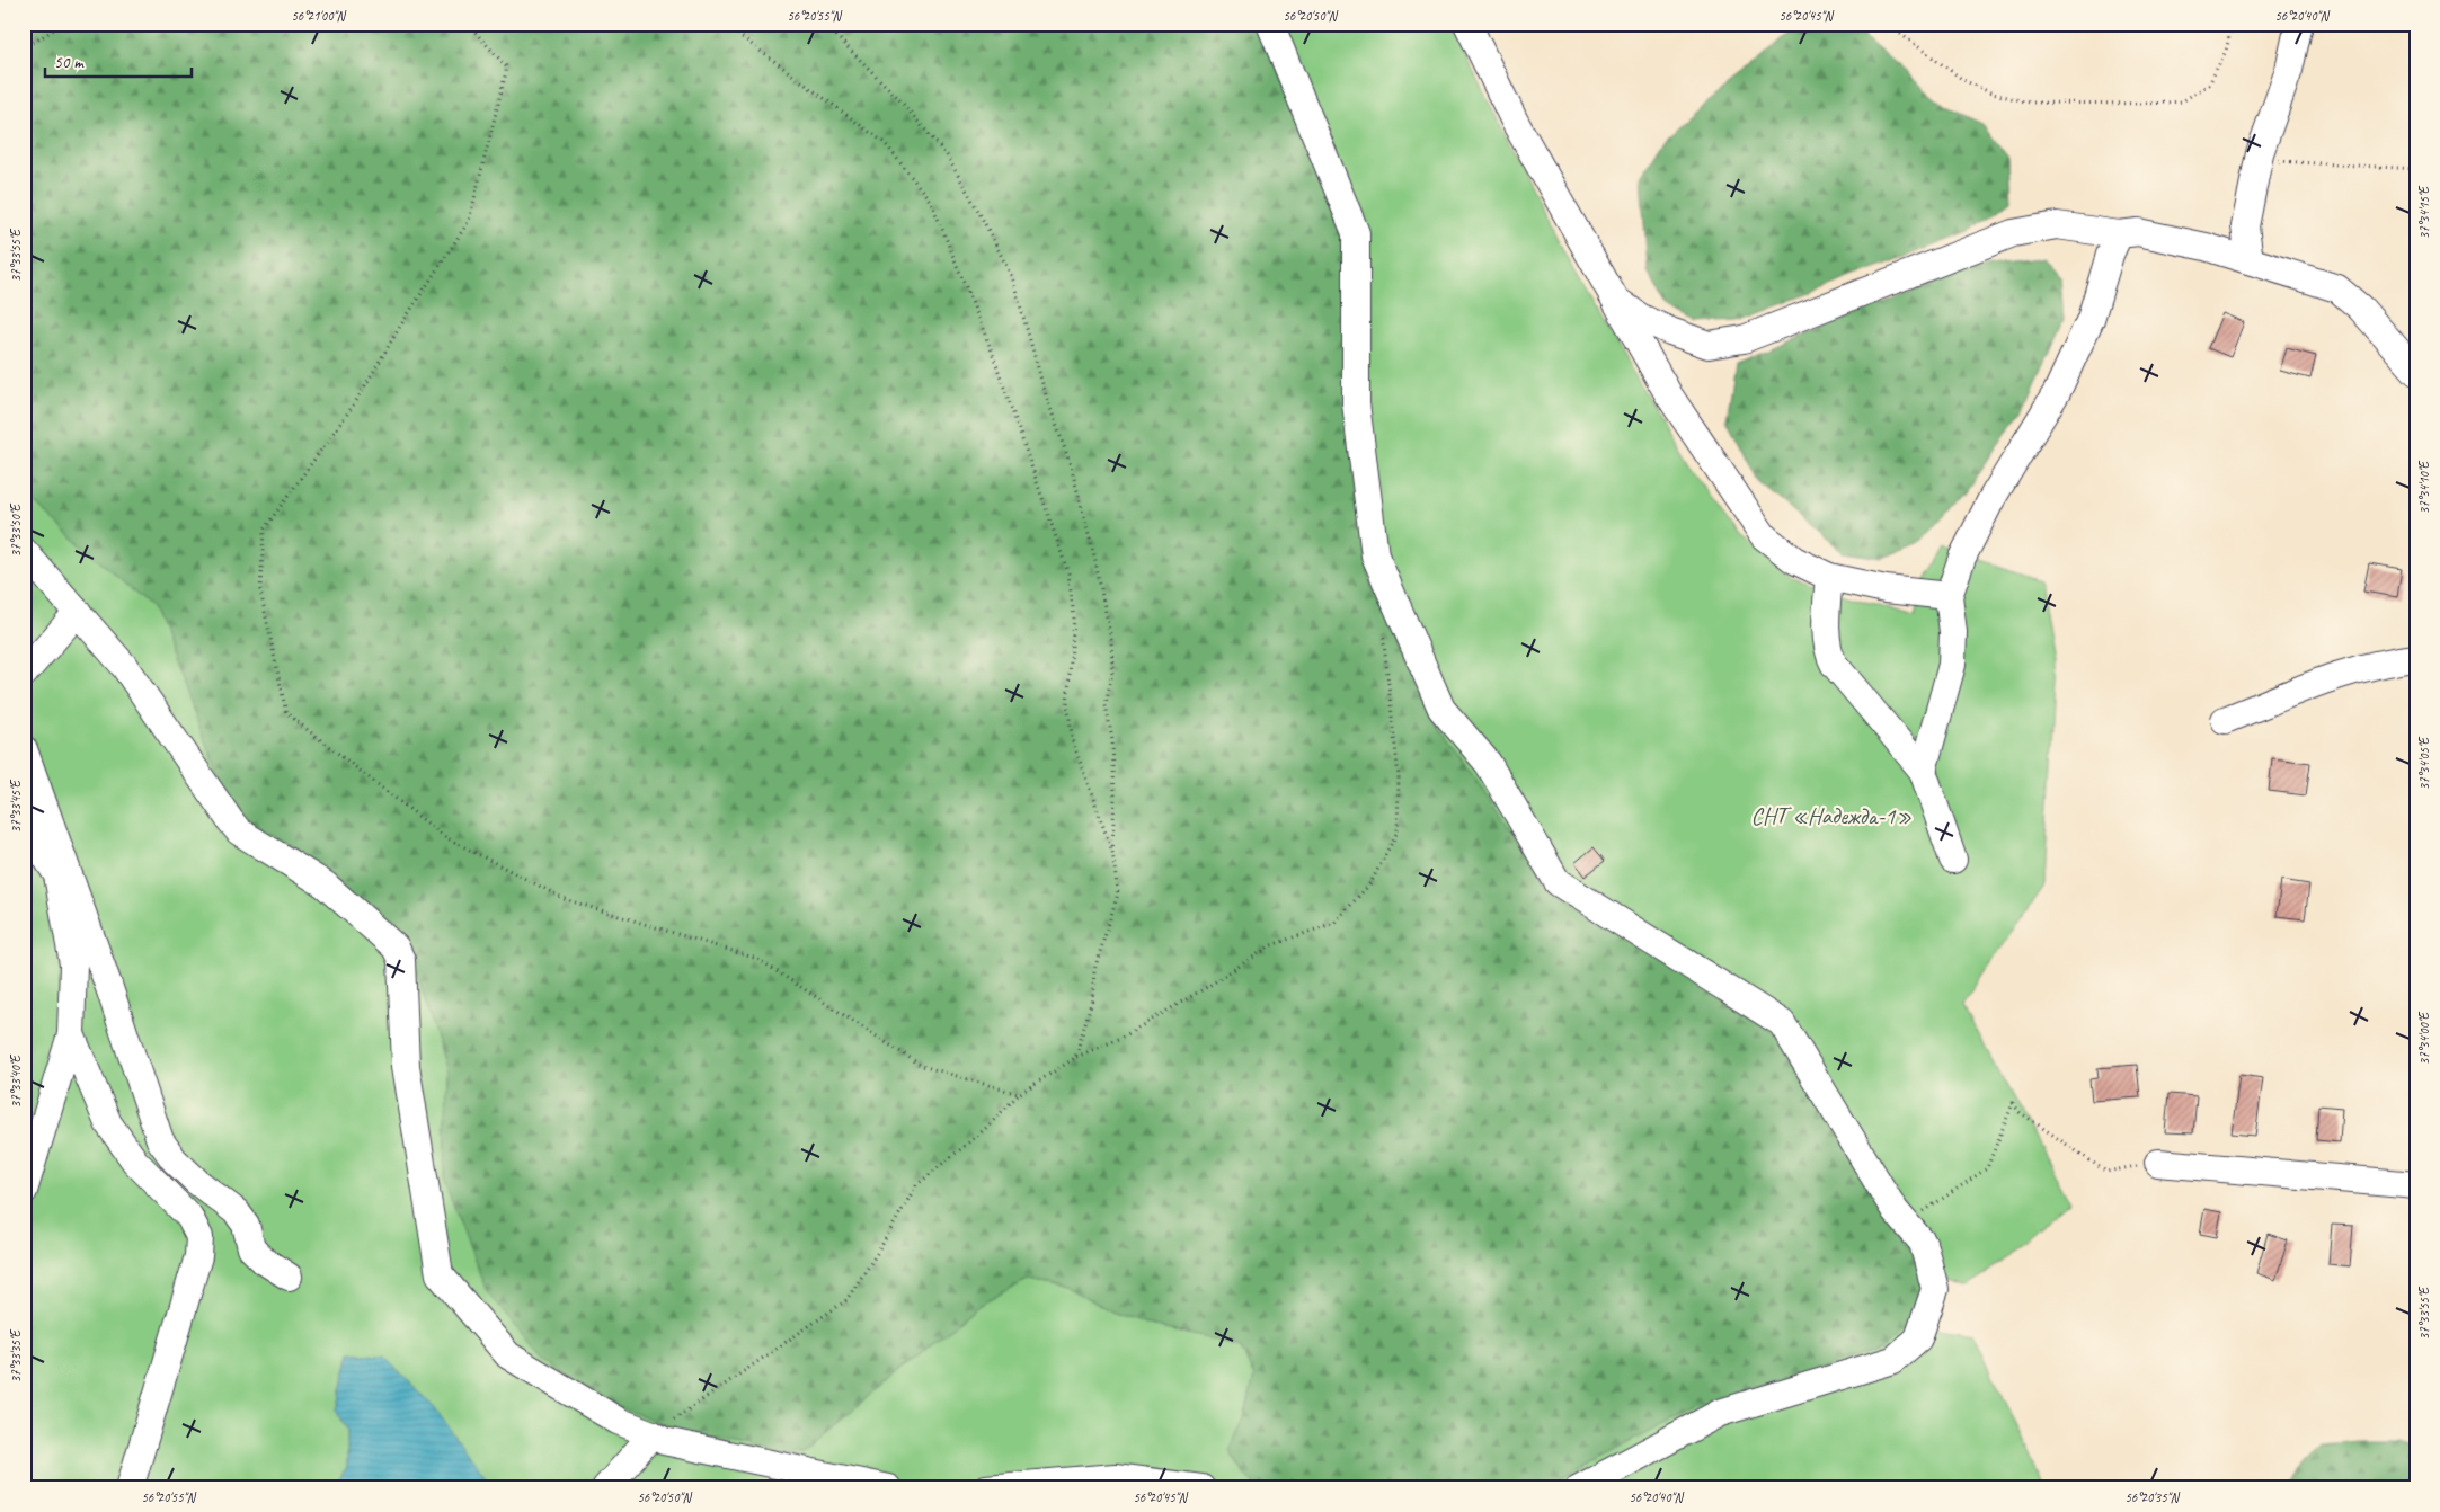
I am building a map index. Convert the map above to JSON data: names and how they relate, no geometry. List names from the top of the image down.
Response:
{
  "parks": ["СНТ «Надежда-1»"],
  "scale_bar": "50 m",
  "coordinates": [
    "56°21'00\"N",
    "56°20'55\"N",
    "56°20'50\"N",
    "56°20'45\"N",
    "56°20'40\"N",
    "37°34'15\"E",
    "37°33'55\"E",
    "37°34'10\"E",
    "37°33'50\"E",
    "37°34'05\"E",
    "37°33'45\"E",
    "37°34'00\"E",
    "37°33'40\"E",
    "37°33'35\"E",
    "56°20'35\"N"
  ]
}
